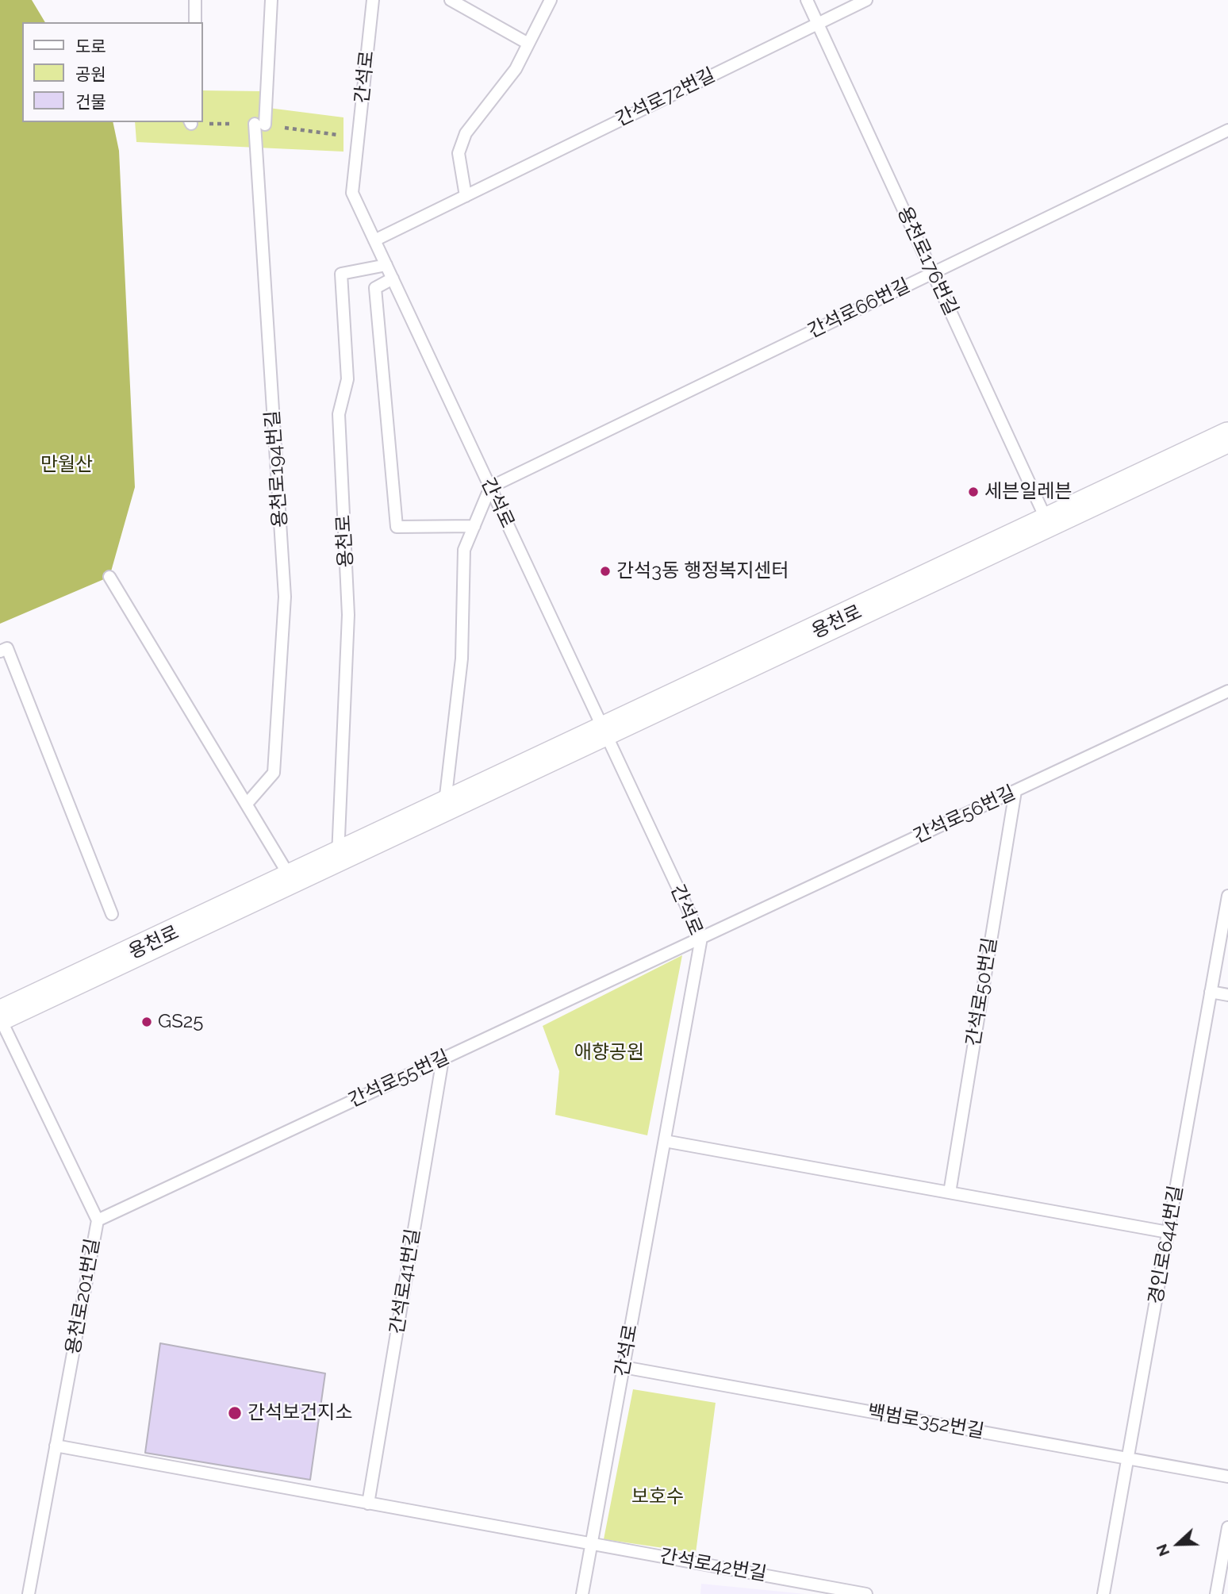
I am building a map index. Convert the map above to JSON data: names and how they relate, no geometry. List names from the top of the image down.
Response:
{
  "streets": {
    "street": ["용천로"],
    "lane": [
      "간석로",
      "간석로72번길",
      "용천로176번길",
      "간석로66번길",
      "용천로194번길",
      "간석로56번길",
      "간석로50번길",
      "간석로55번길",
      "경인로644번길",
      "간석로41번길",
      "용천로201번길",
      "백범로352번길",
      "간석로42번길"
    ]
  },
  "crossings": [
    ["간석로", "간석로72번길"],
    ["간석로", "간석로66번길"],
    ["간석로", "용천로"],
    ["간석로", "간석로56번길"],
    ["간석로", "간석로55번길"],
    ["간석로", "백범로352번길"],
    ["간석로", "간석로42번길"],
    ["간석로72번길", "용천로176번길"],
    ["용천로176번길", "간석로66번길"],
    ["용천로176번길", "용천로"],
    ["용천로", "용천로201번길"],
    ["간석로56번길", "간석로50번길"],
    ["간석로56번길", "간석로55번길"],
    ["간석로55번길", "간석로41번길"],
    ["간석로55번길", "용천로201번길"],
    ["경인로644번길", "백범로352번길"]
  ],
  "parks": ["만월산", "애향공원", "보호수"],
  "places": [
    "세븐일레븐",
    "간석3동 행정복지센터",
    "GS25",
    "간석보건지소"
  ],
  "legend": ["도로", "공원", "건물"],
  "north": "left"
}
